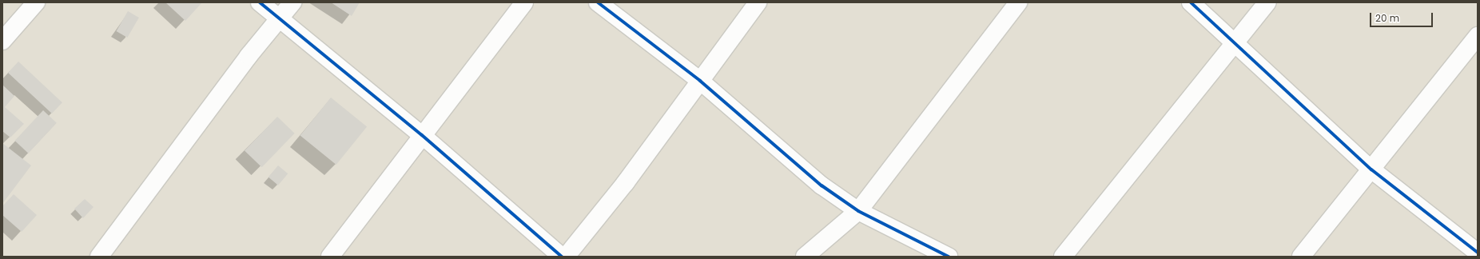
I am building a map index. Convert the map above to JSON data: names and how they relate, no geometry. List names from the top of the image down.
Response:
{
  "scale_bar": "20 m"
}
